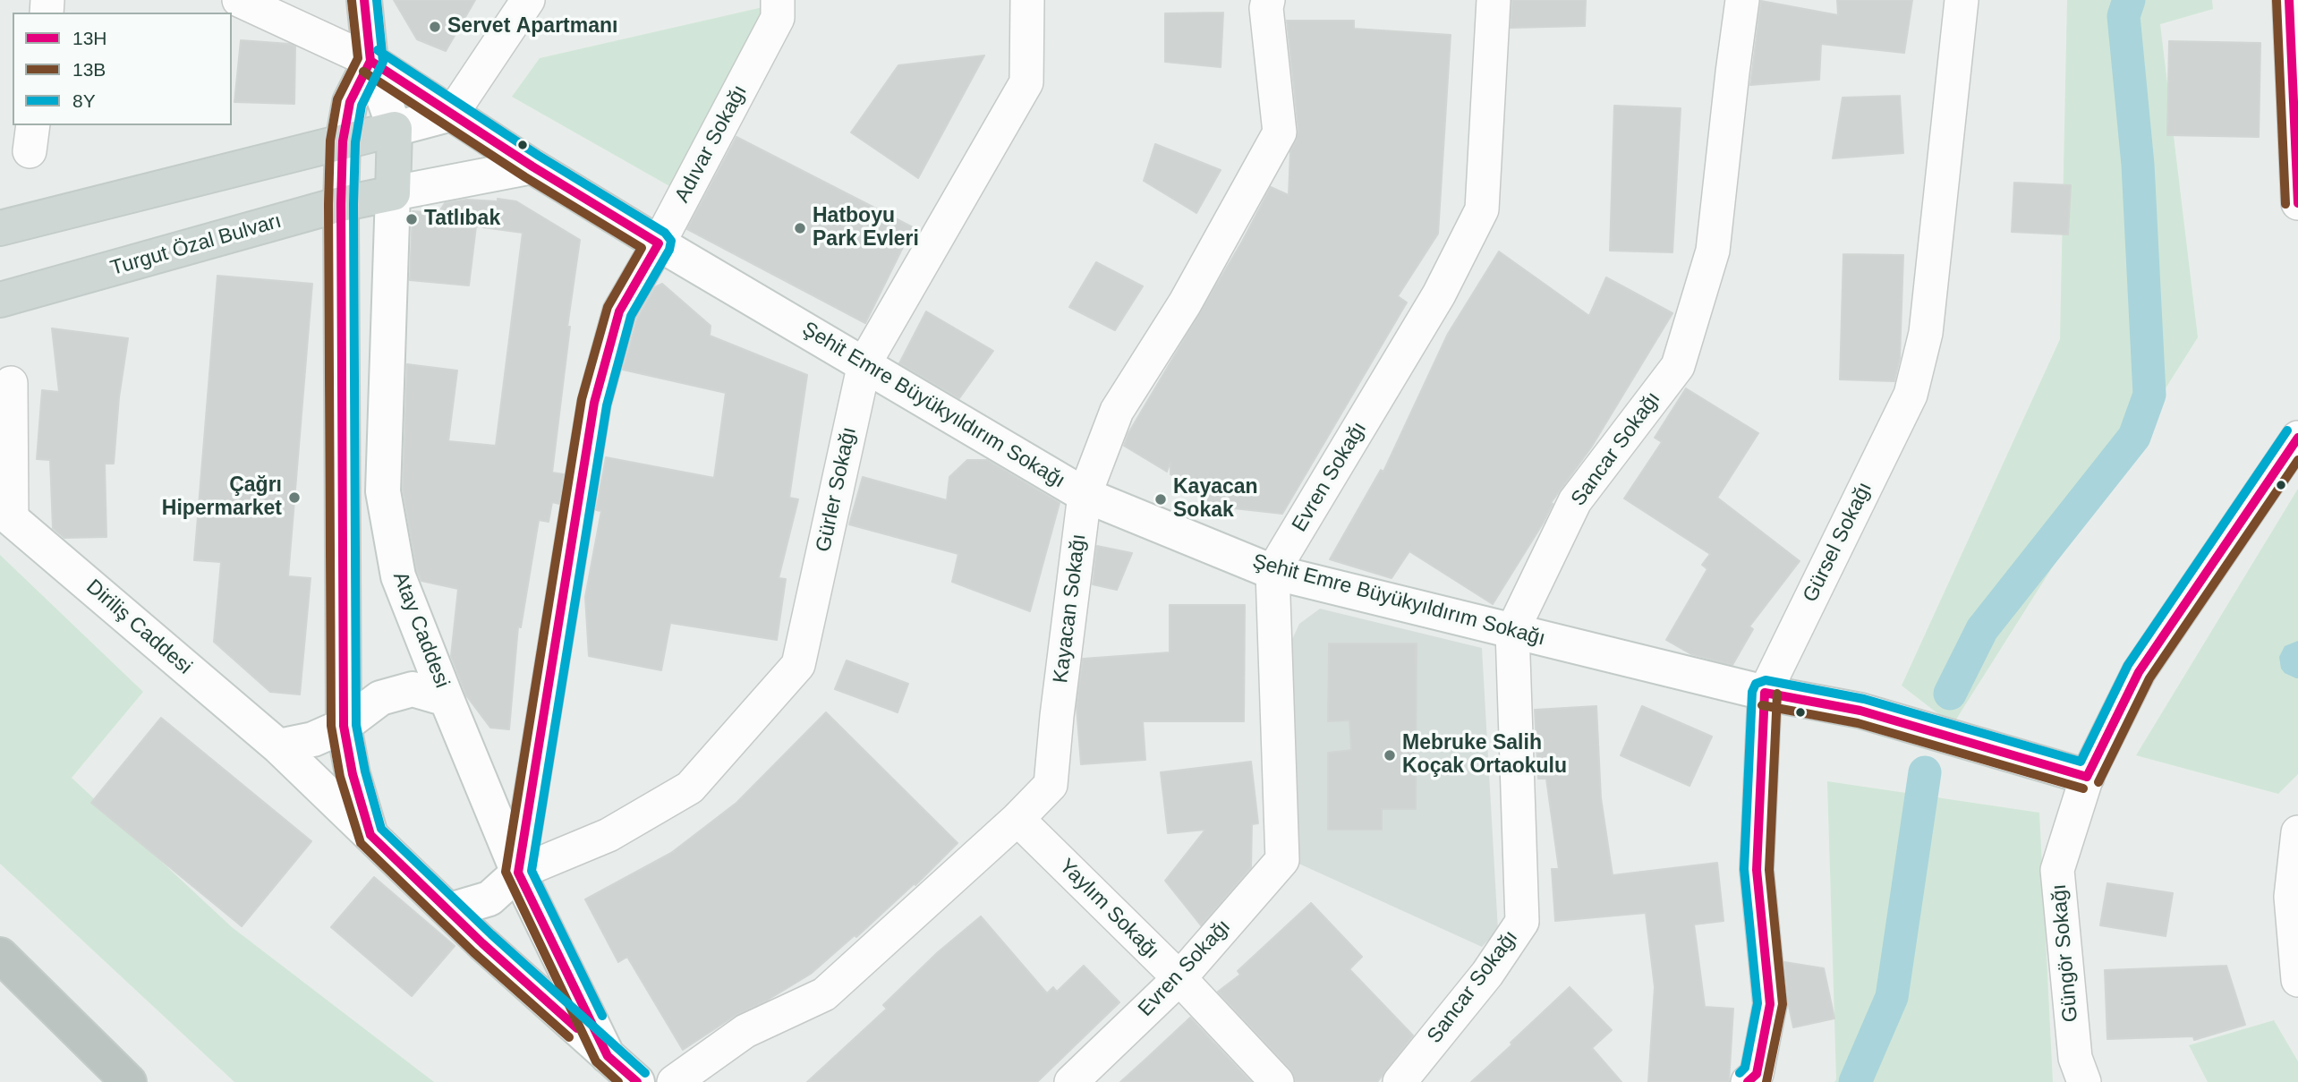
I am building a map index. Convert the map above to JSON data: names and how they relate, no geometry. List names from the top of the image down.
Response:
{
  "streets": {
    "main road": [
      "Turgut Özal Bulvarı",
      "Şehit Emre Büyükyıldırım Sokağı",
      "Diriliş Caddesi",
      "Atay Caddesi"
    ],
    "street": [
      "Adıvar Sokağı",
      "Sancar Sokağı",
      "Evren Sokağı",
      "Gürler Sokağı",
      "Gürsel Sokağı",
      "Kayacan Sokağı",
      "Yaylım Sokağı",
      "Güngör Sokağı"
    ]
  },
  "crossings": [
    ["Adıvar Sokağı", "Şehit Emre Büyükyıldırım Sokağı"],
    ["Adıvar Sokağı", "Gürler Sokağı"],
    ["Adıvar Sokağı", "Atay Caddesi"],
    ["Turgut Özal Bulvarı", "Atay Caddesi"],
    ["Şehit Emre Büyükyıldırım Sokağı", "Sancar Sokağı"],
    ["Şehit Emre Büyükyıldırım Sokağı", "Evren Sokağı"],
    ["Şehit Emre Büyükyıldırım Sokağı", "Gürler Sokağı"],
    ["Şehit Emre Büyükyıldırım Sokağı", "Gürsel Sokağı"],
    ["Şehit Emre Büyükyıldırım Sokağı", "Kayacan Sokağı"],
    ["Şehit Emre Büyükyıldırım Sokağı", "Atay Caddesi"],
    ["Şehit Emre Büyükyıldırım Sokağı", "Güngör Sokağı"],
    ["Evren Sokağı", "Yaylım Sokağı"],
    ["Gürler Sokağı", "Atay Caddesi"],
    ["Kayacan Sokağı", "Yaylım Sokağı"]
  ],
  "places": [
    "Servet Apartmanı",
    "Tatlıbak",
    "Hatboyu Park Evleri",
    "Çağrı Hipermarket",
    "Kayacan Sokak",
    "Mebruke Salih Koçak Ortaokulu"
  ],
  "lines": ["transit line 13H", "transit line 8Y", "transit line 13B"],
  "legend": ["13H", "13B", "8Y"]
}
